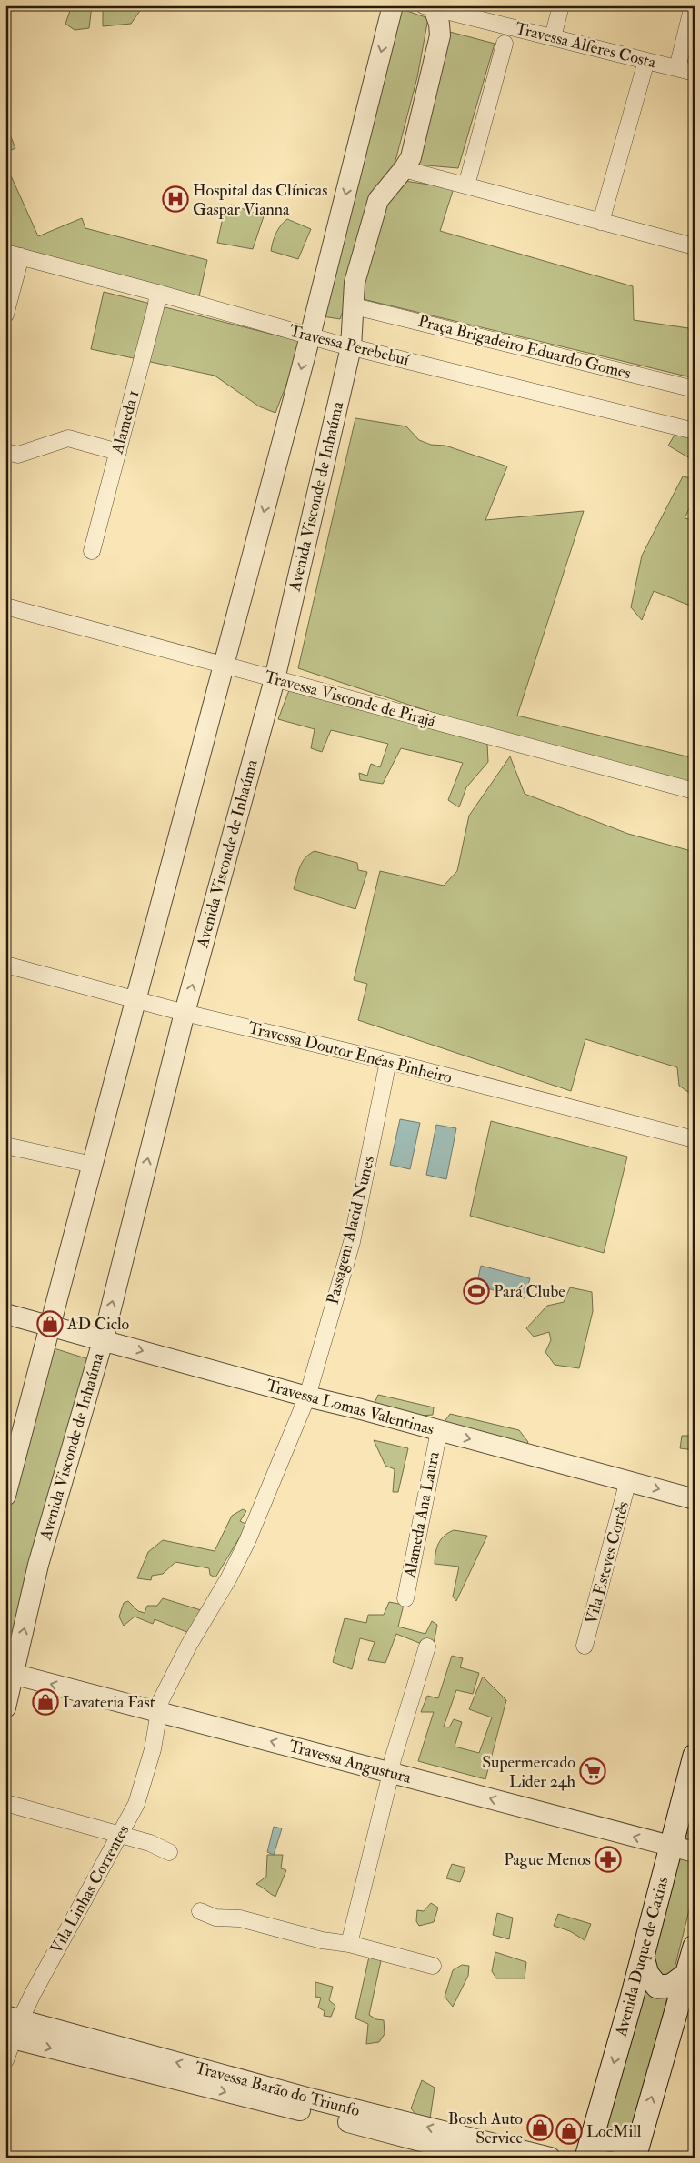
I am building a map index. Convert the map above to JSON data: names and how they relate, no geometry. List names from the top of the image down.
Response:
{
  "streets": {
    "main road": ["Avenida Duque de Caxias"],
    "street": [
      "Travessa Alferes Costa",
      "Travessa Perebebuí",
      "Praça Brigadeiro Eduardo Gomes",
      "Alameda 1",
      "Avenida Visconde de Inhaúma",
      "Travessa Visconde de Pirajá",
      "Travessa Doutor Enéas Pinheiro",
      "Passagem Alacid Nunes",
      "Travessa Lomas Valentinas",
      "Alameda Ana Laura",
      "Vila Esteves Cortês",
      "Travessa Angustura",
      "Vila Linhas Correntes",
      "Travessa Barão do Triunfo"
    ]
  },
  "crossings": [
    ["Travessa Alferes Costa", "Avenida Visconde de Inhaúma"],
    ["Travessa Perebebuí", "Alameda 1"],
    ["Travessa Perebebuí", "Avenida Visconde de Inhaúma"],
    ["Praça Brigadeiro Eduardo Gomes", "Avenida Visconde de Inhaúma"],
    ["Avenida Visconde de Inhaúma", "Travessa Visconde de Pirajá"],
    ["Avenida Visconde de Inhaúma", "Travessa Doutor Enéas Pinheiro"],
    ["Avenida Visconde de Inhaúma", "Travessa Lomas Valentinas"],
    ["Avenida Visconde de Inhaúma", "Travessa Angustura"],
    ["Travessa Doutor Enéas Pinheiro", "Passagem Alacid Nunes"],
    ["Passagem Alacid Nunes", "Travessa Lomas Valentinas"],
    ["Passagem Alacid Nunes", "Travessa Angustura"],
    ["Passagem Alacid Nunes", "Vila Linhas Correntes"],
    ["Travessa Lomas Valentinas", "Alameda Ana Laura"],
    ["Travessa Lomas Valentinas", "Vila Esteves Cortês"],
    ["Travessa Angustura", "Vila Linhas Correntes"],
    ["Travessa Angustura", "Avenida Duque de Caxias"],
    ["Vila Linhas Correntes", "Travessa Barão do Triunfo"]
  ],
  "one_way": ["Travessa Lomas Valentinas"],
  "places": {
    "hospital": ["Hospital das Clínicas Gaspar Vianna"],
    "sports": ["Pará Clube"],
    "shop": [
      "AD Ciclo",
      "Lavateria Fast",
      "Bosch Auto Service",
      "LocMill"
    ],
    "supermarket": ["Supermercado Lider 24h"],
    "pharmacy": ["Pague Menos"]
  }
}
